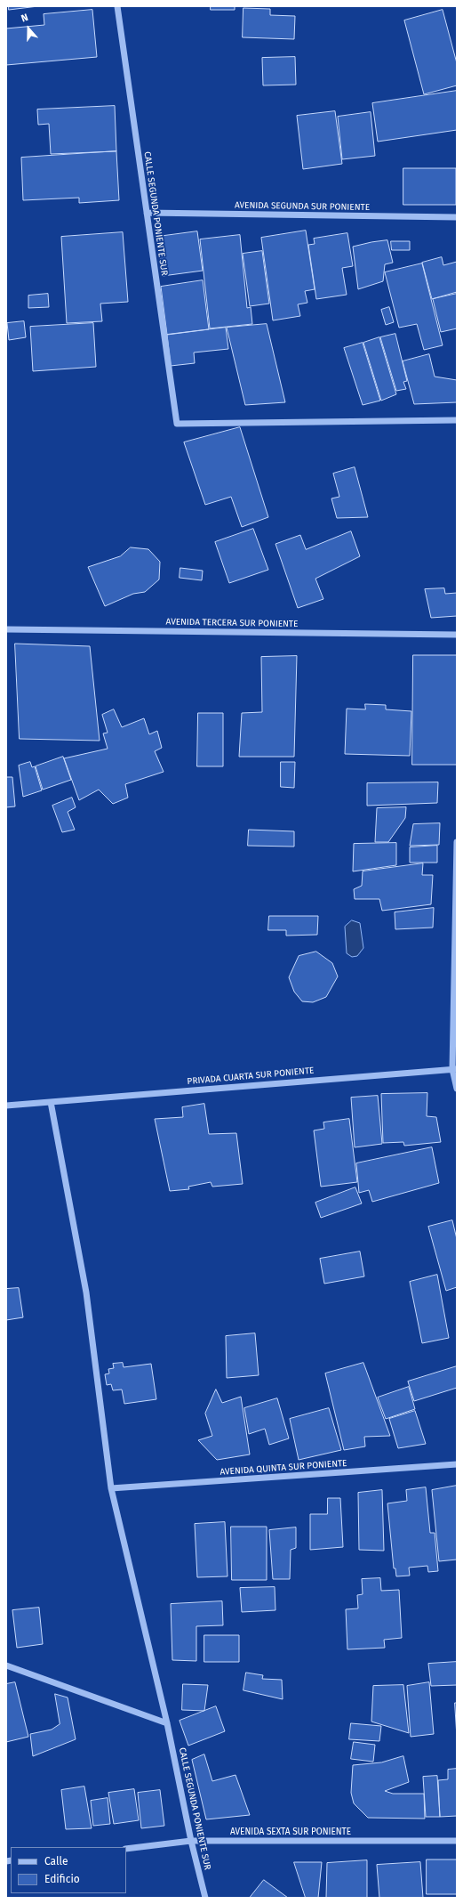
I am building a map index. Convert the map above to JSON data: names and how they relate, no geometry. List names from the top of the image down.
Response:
{
  "streets": {
    "street": [
      "AVENIDA SEGUNDA SUR PONIENTE",
      "CALLE SEGUNDA PONIENTE SUR",
      "AVENIDA TERCERA SUR PONIENTE",
      "PRIVADA CUARTA SUR PONIENTE",
      "AVENIDA QUINTA SUR PONIENTE",
      "AVENIDA SEXTA SUR PONIENTE"
    ]
  },
  "crossings": [
    ["AVENIDA SEGUNDA SUR PONIENTE", "CALLE SEGUNDA PONIENTE SUR"],
    ["CALLE SEGUNDA PONIENTE SUR", "PRIVADA CUARTA SUR PONIENTE"],
    ["CALLE SEGUNDA PONIENTE SUR", "AVENIDA QUINTA SUR PONIENTE"],
    ["CALLE SEGUNDA PONIENTE SUR", "AVENIDA SEXTA SUR PONIENTE"]
  ],
  "legend": ["Calle", "Edificio"],
  "north": "top"
}
